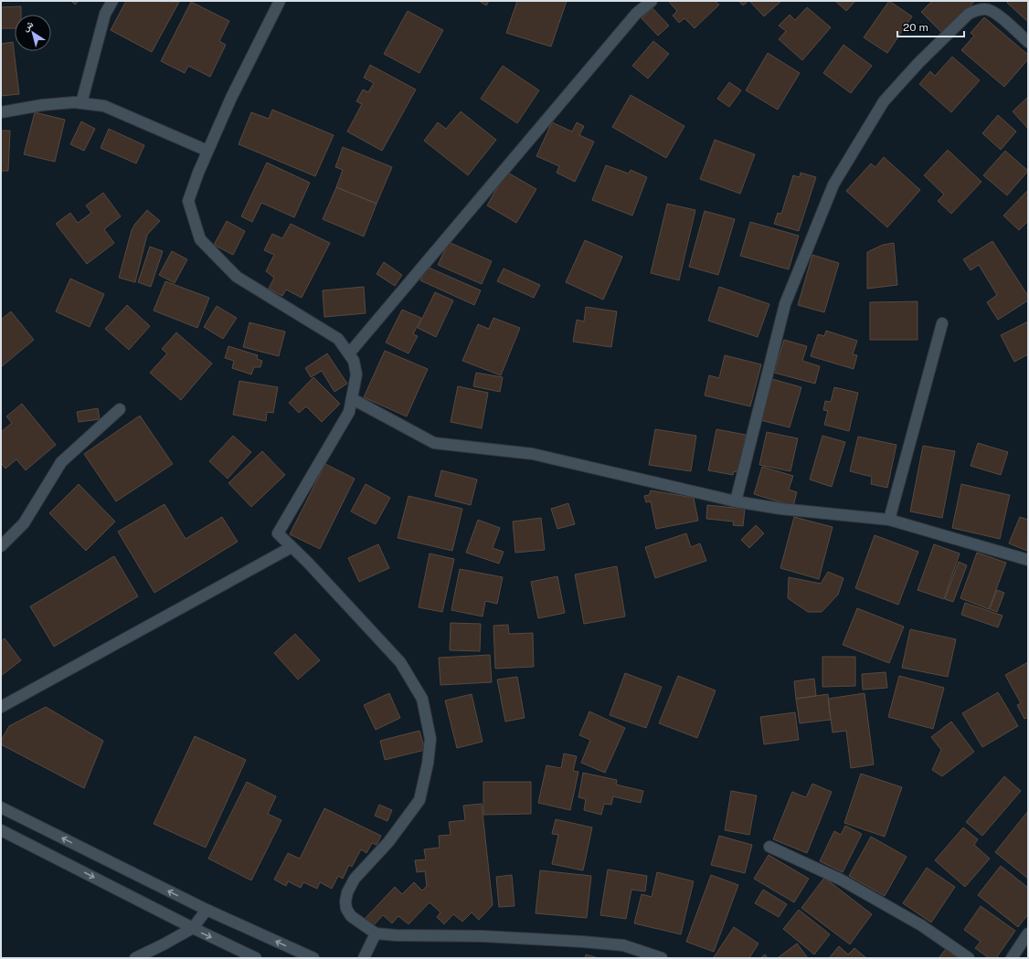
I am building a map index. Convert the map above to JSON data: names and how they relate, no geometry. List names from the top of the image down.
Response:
{
  "scale_bar": "20 m",
  "north": "top left"
}
